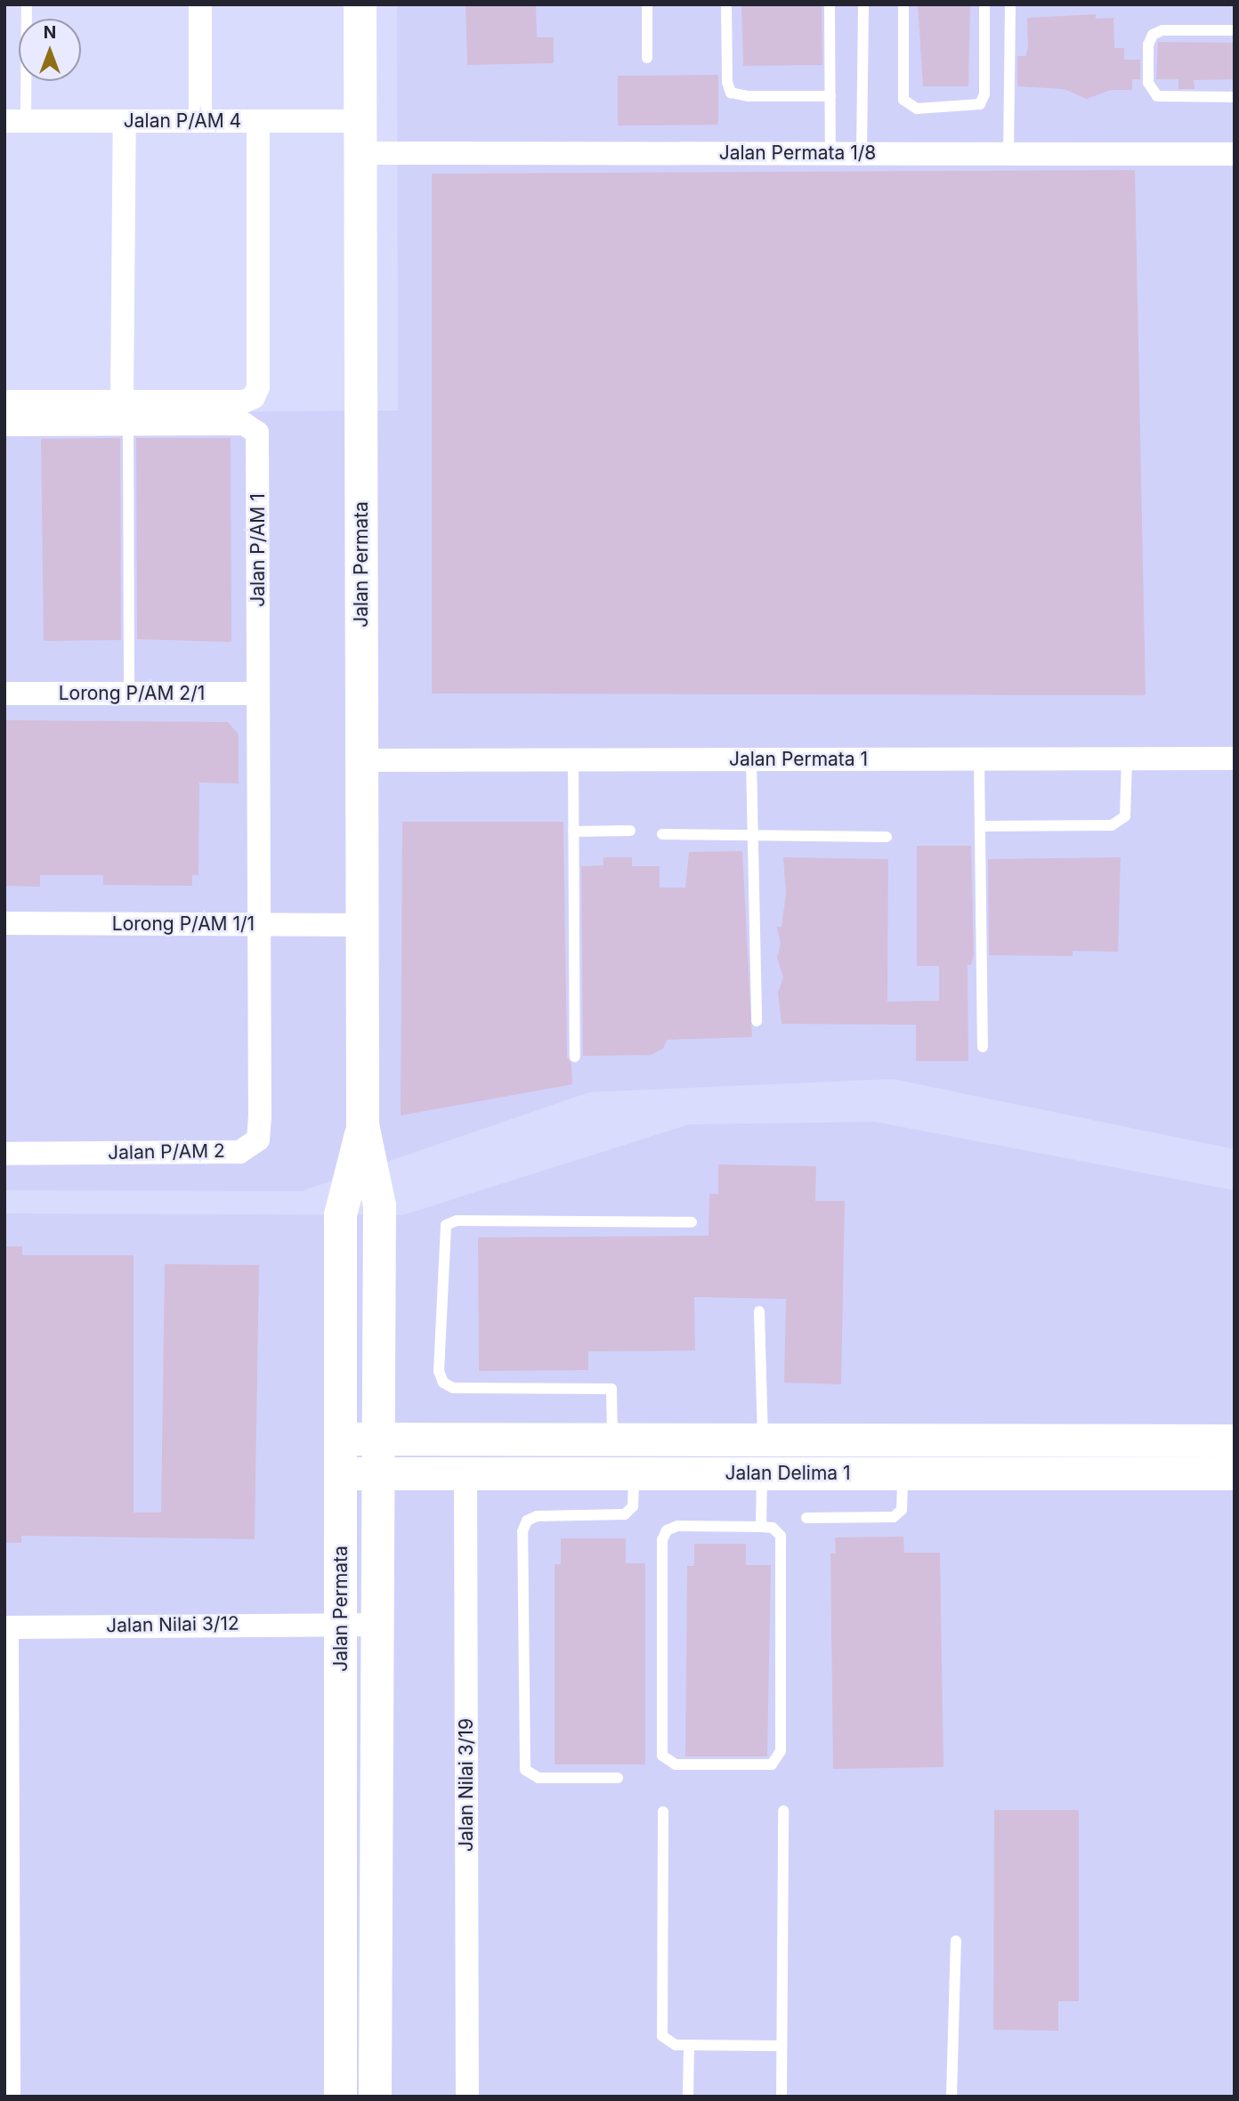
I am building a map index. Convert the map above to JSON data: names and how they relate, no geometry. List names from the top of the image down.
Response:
{
  "streets": {
    "street": [
      "Jalan P/AM 4",
      "Jalan Permata 1/8",
      "Jalan P/AM 1",
      "Jalan Permata",
      "Lorong P/AM 2/1",
      "Jalan Permata 1",
      "Lorong P/AM 1/1",
      "Jalan P/AM 2",
      "Jalan Delima 1",
      "Jalan Nilai 3/12",
      "Jalan Nilai 3/19"
    ]
  },
  "crossings": [
    ["Jalan P/AM 4", "Jalan Permata"],
    ["Jalan Permata 1/8", "Jalan Permata"],
    ["Jalan P/AM 1", "Lorong P/AM 2/1"],
    ["Jalan P/AM 1", "Lorong P/AM 1/1"],
    ["Jalan P/AM 1", "Jalan P/AM 2"],
    ["Jalan Permata", "Jalan Permata 1"],
    ["Jalan Permata", "Lorong P/AM 1/1"],
    ["Jalan Permata", "Jalan Delima 1"],
    ["Jalan Permata", "Jalan Nilai 3/12"],
    ["Lorong P/AM 1/1", "Jalan P/AM 2"],
    ["Jalan Delima 1", "Jalan Nilai 3/19"]
  ],
  "north": "top"
}
